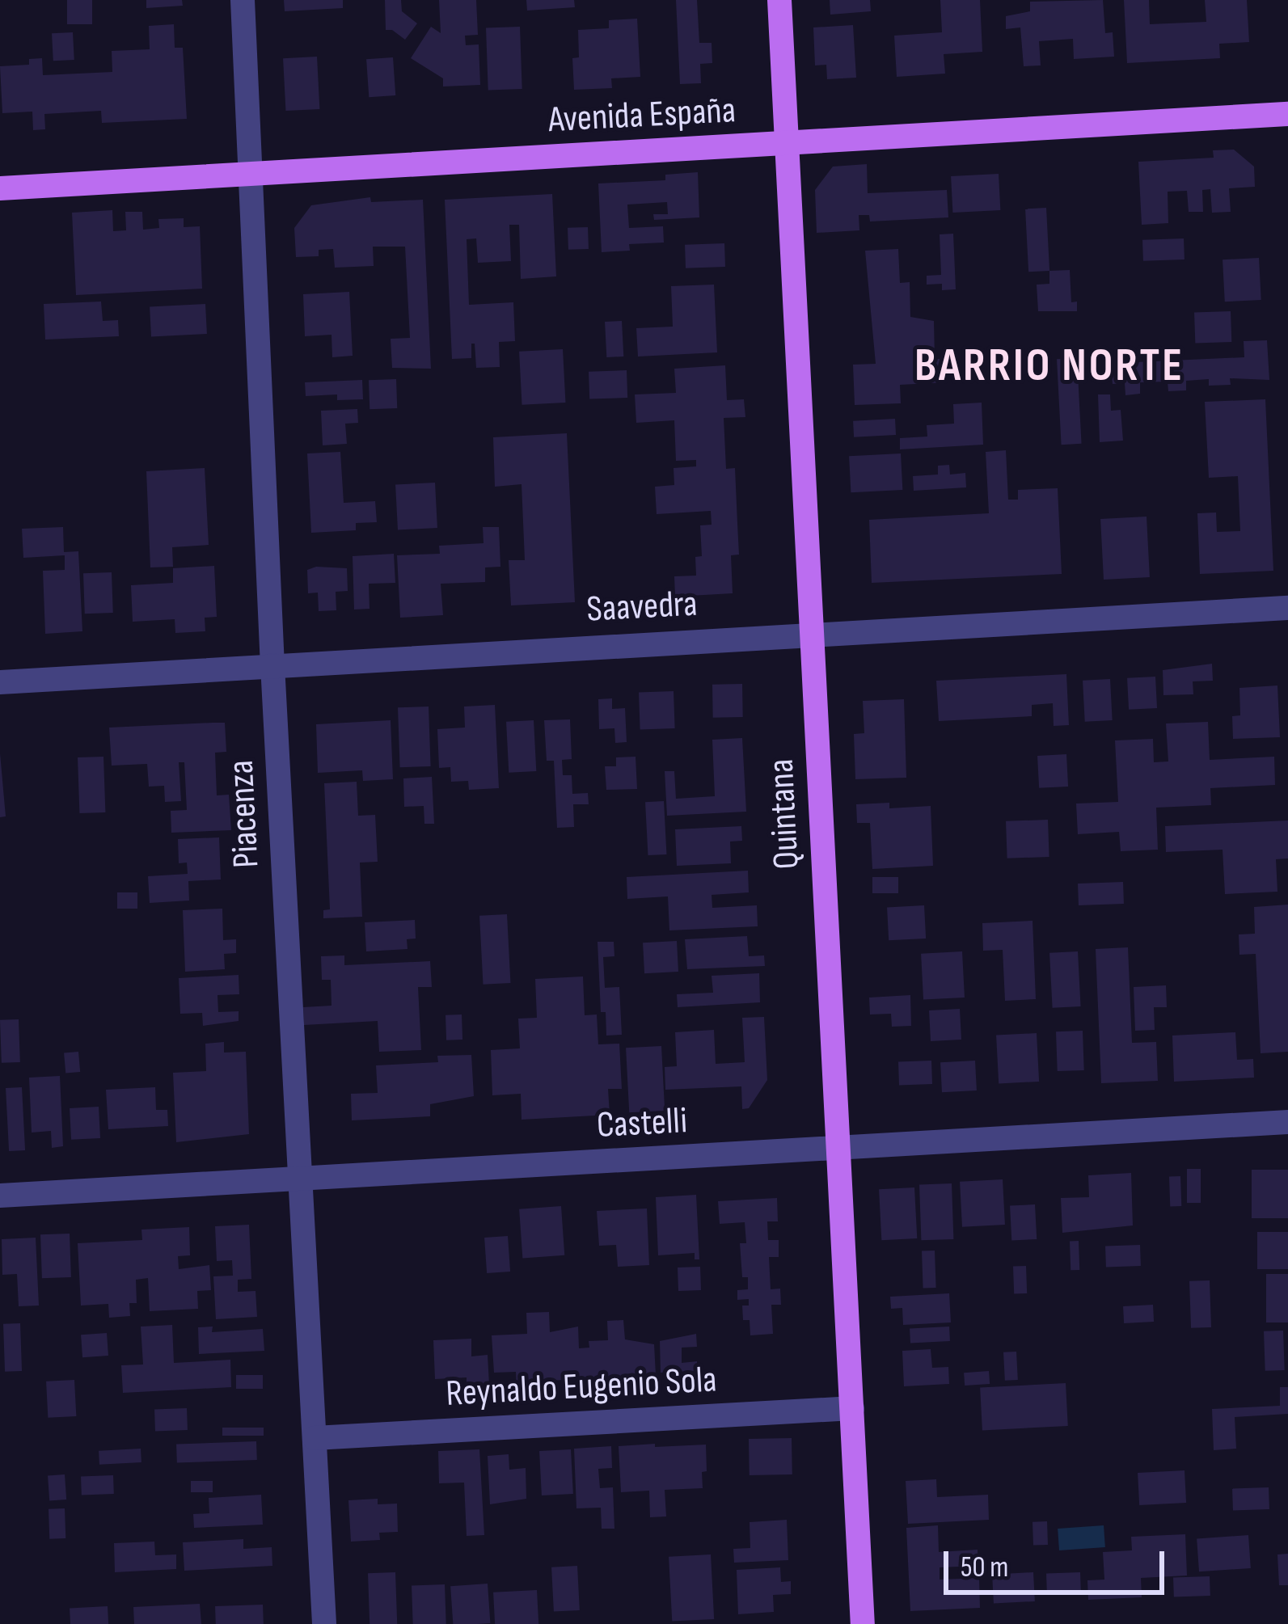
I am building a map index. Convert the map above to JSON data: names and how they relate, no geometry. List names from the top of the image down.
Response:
{
  "streets": {
    "main road": ["Avenida España", "Quintana"],
    "street": [
      "Saavedra",
      "Piacenza",
      "Castelli",
      "Reynaldo Eugenio Sola"
    ]
  },
  "crossings": [
    ["Avenida España", "Piacenza"],
    ["Avenida España", "Quintana"],
    ["Saavedra", "Piacenza"],
    ["Saavedra", "Quintana"],
    ["Piacenza", "Castelli"],
    ["Piacenza", "Reynaldo Eugenio Sola"],
    ["Quintana", "Castelli"],
    ["Quintana", "Reynaldo Eugenio Sola"]
  ],
  "districts": ["BARRIO NORTE"],
  "scale_bar": "50 m"
}
